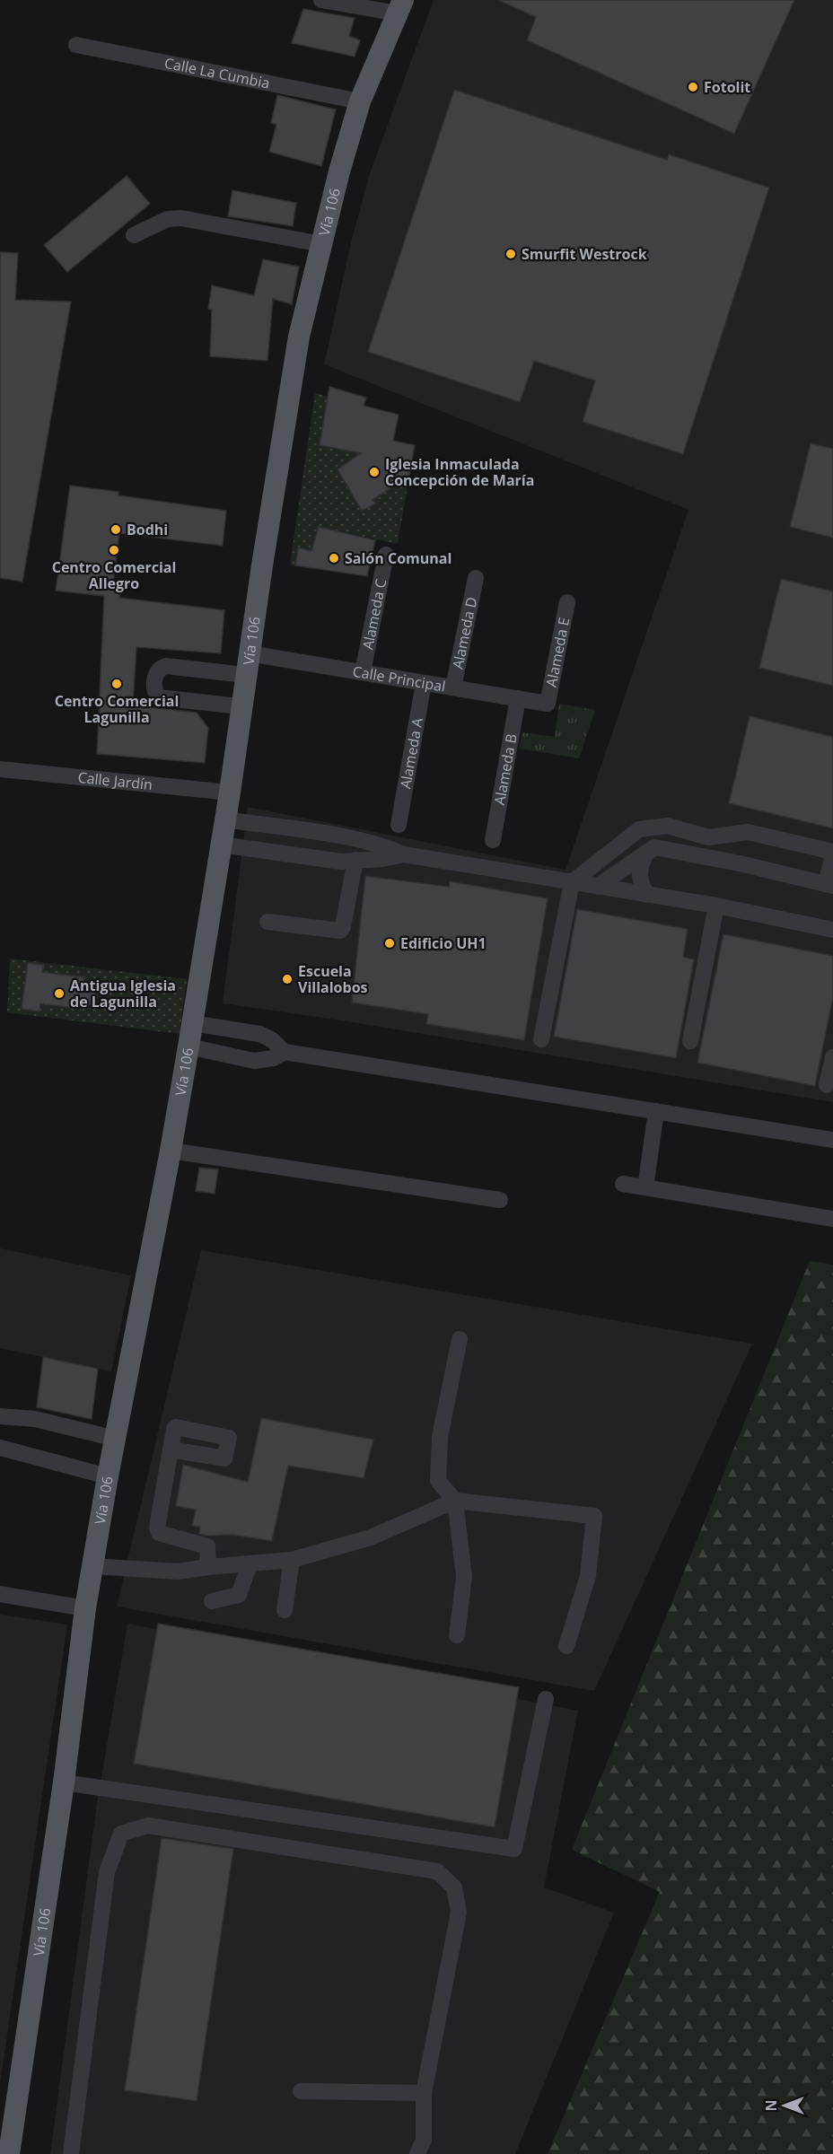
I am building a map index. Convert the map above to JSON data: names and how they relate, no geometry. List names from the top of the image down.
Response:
{
  "streets": {
    "main road": ["Vía 106"],
    "street": [
      "Calle La Cumbia",
      "Alameda C",
      "Alameda D",
      "Alameda E",
      "Calle Principal",
      "Alameda A",
      "Alameda B",
      "Calle Jardín"
    ]
  },
  "crossings": [
    ["Calle La Cumbia", "Vía 106"],
    ["Vía 106", "Calle Principal"],
    ["Vía 106", "Calle Jardín"],
    ["Alameda C", "Calle Principal"],
    ["Alameda D", "Calle Principal"],
    ["Alameda E", "Calle Principal"],
    ["Calle Principal", "Alameda A"],
    ["Calle Principal", "Alameda B"]
  ],
  "places": [
    "Fotolit",
    "Smurfit Westrock",
    "Iglesia Inmaculada Concepción de María",
    "Bodhi",
    "Centro Comercial Allegro",
    "Salón Comunal",
    "Centro Comercial Lagunilla",
    "Edificio UH1",
    "Escuela Villalobos",
    "Antigua Iglesia de Lagunilla"
  ],
  "north": "left"
}
